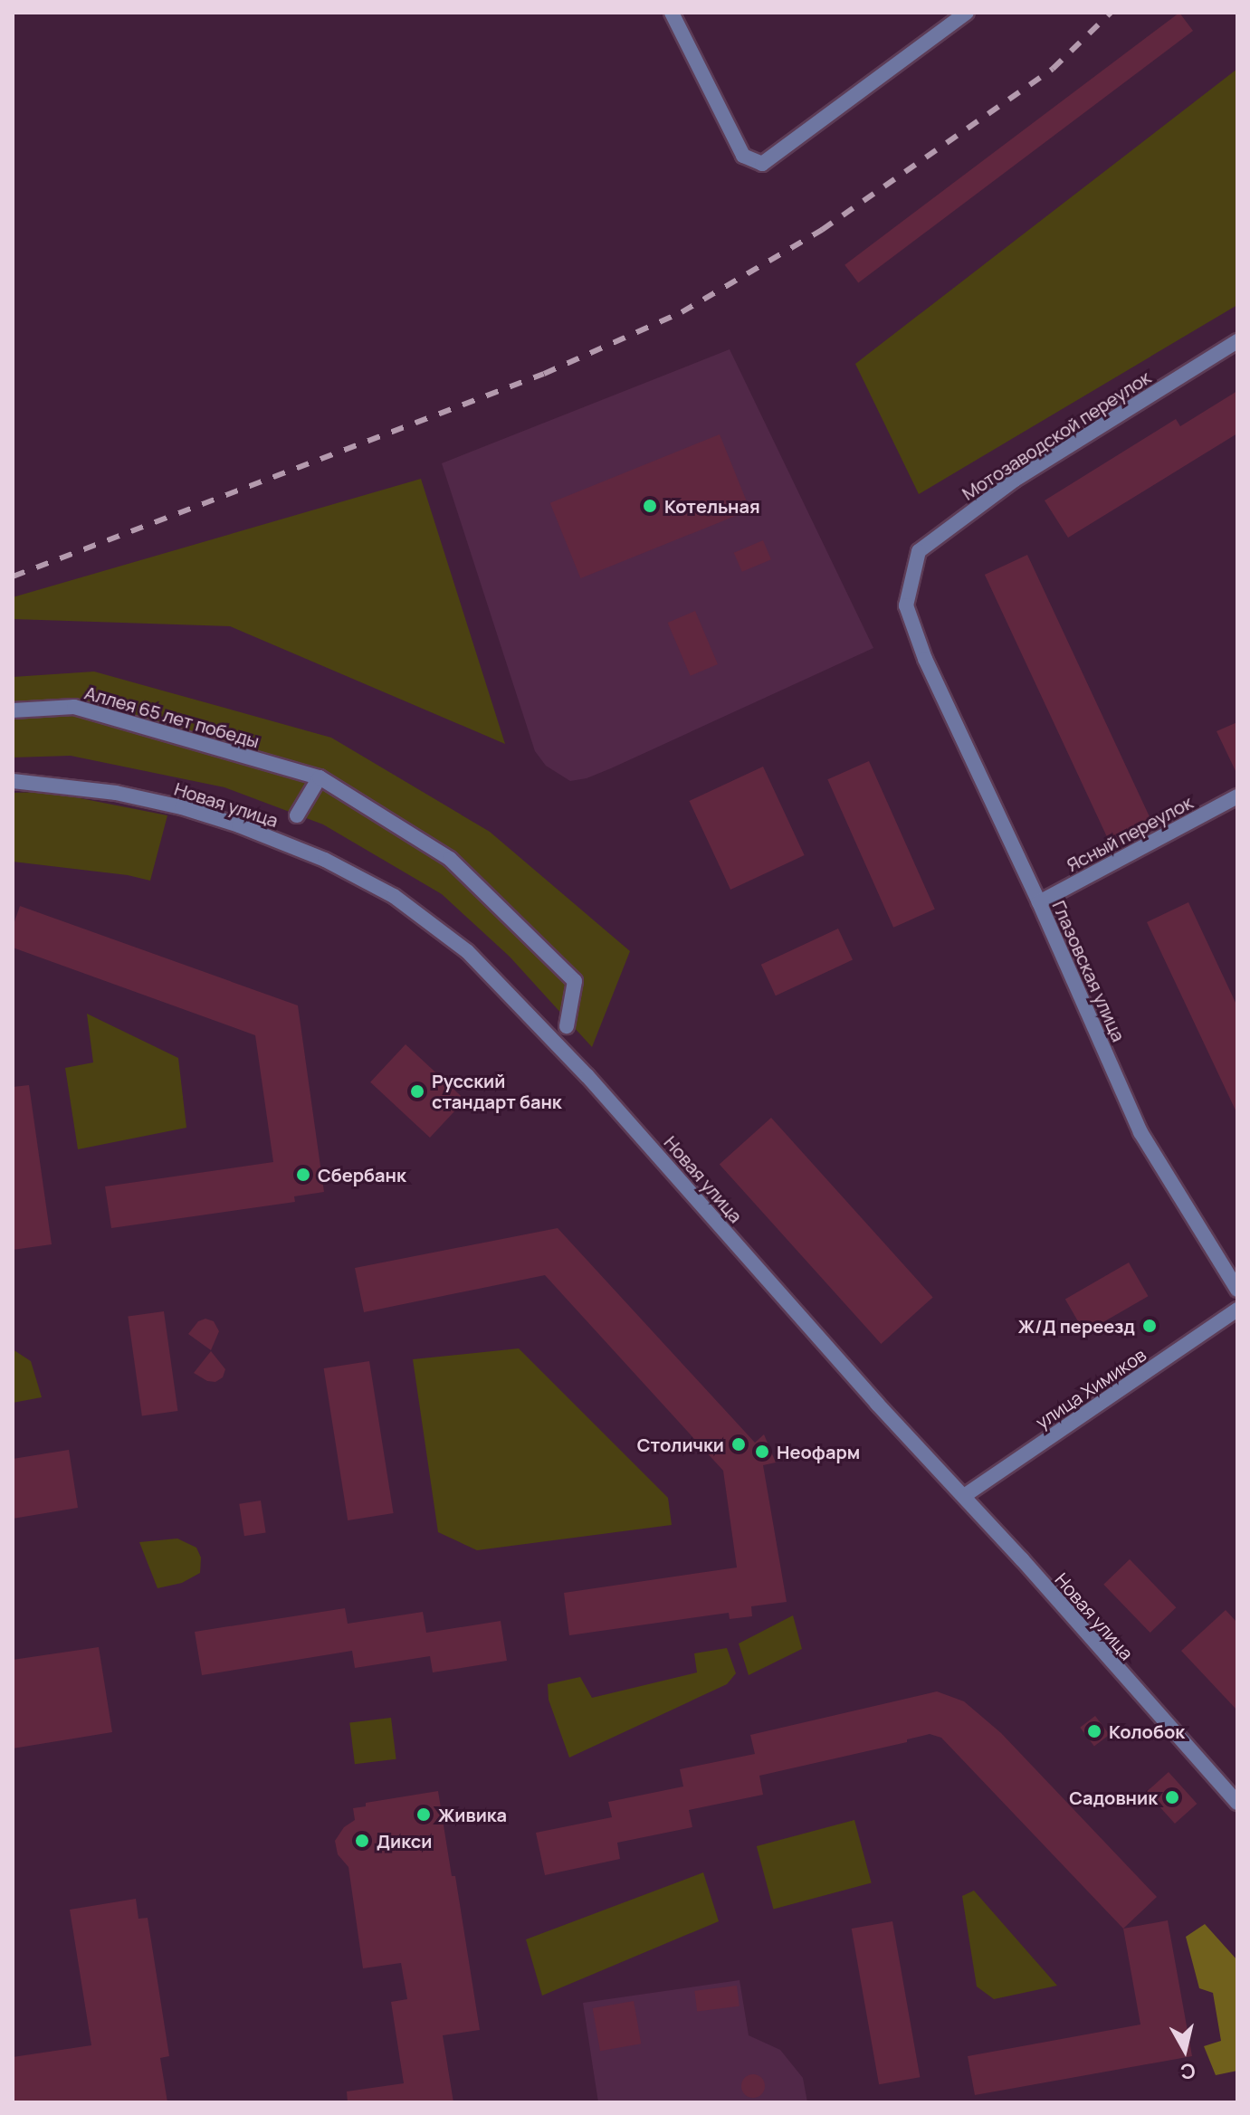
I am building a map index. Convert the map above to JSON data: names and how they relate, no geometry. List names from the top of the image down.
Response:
{
  "streets": {
    "street": [
      "Мотозаводской переулок",
      "Аллея 65 лет победы",
      "Новая улица",
      "Ясный переулок",
      "Глазовская улица",
      "улица Химиков"
    ]
  },
  "crossings": [
    ["Мотозаводской переулок", "Глазовская улица"],
    ["Новая улица", "улица Химиков"],
    ["Ясный переулок", "Глазовская улица"]
  ],
  "places": [
    "Котельная",
    "Русский стандарт банк",
    "Сбербанк",
    "Ж/Д переезд",
    "Столички",
    "Неофарм",
    "Колобок",
    "Садовник",
    "Живика",
    "Дикси"
  ],
  "north": "bottom"
}
